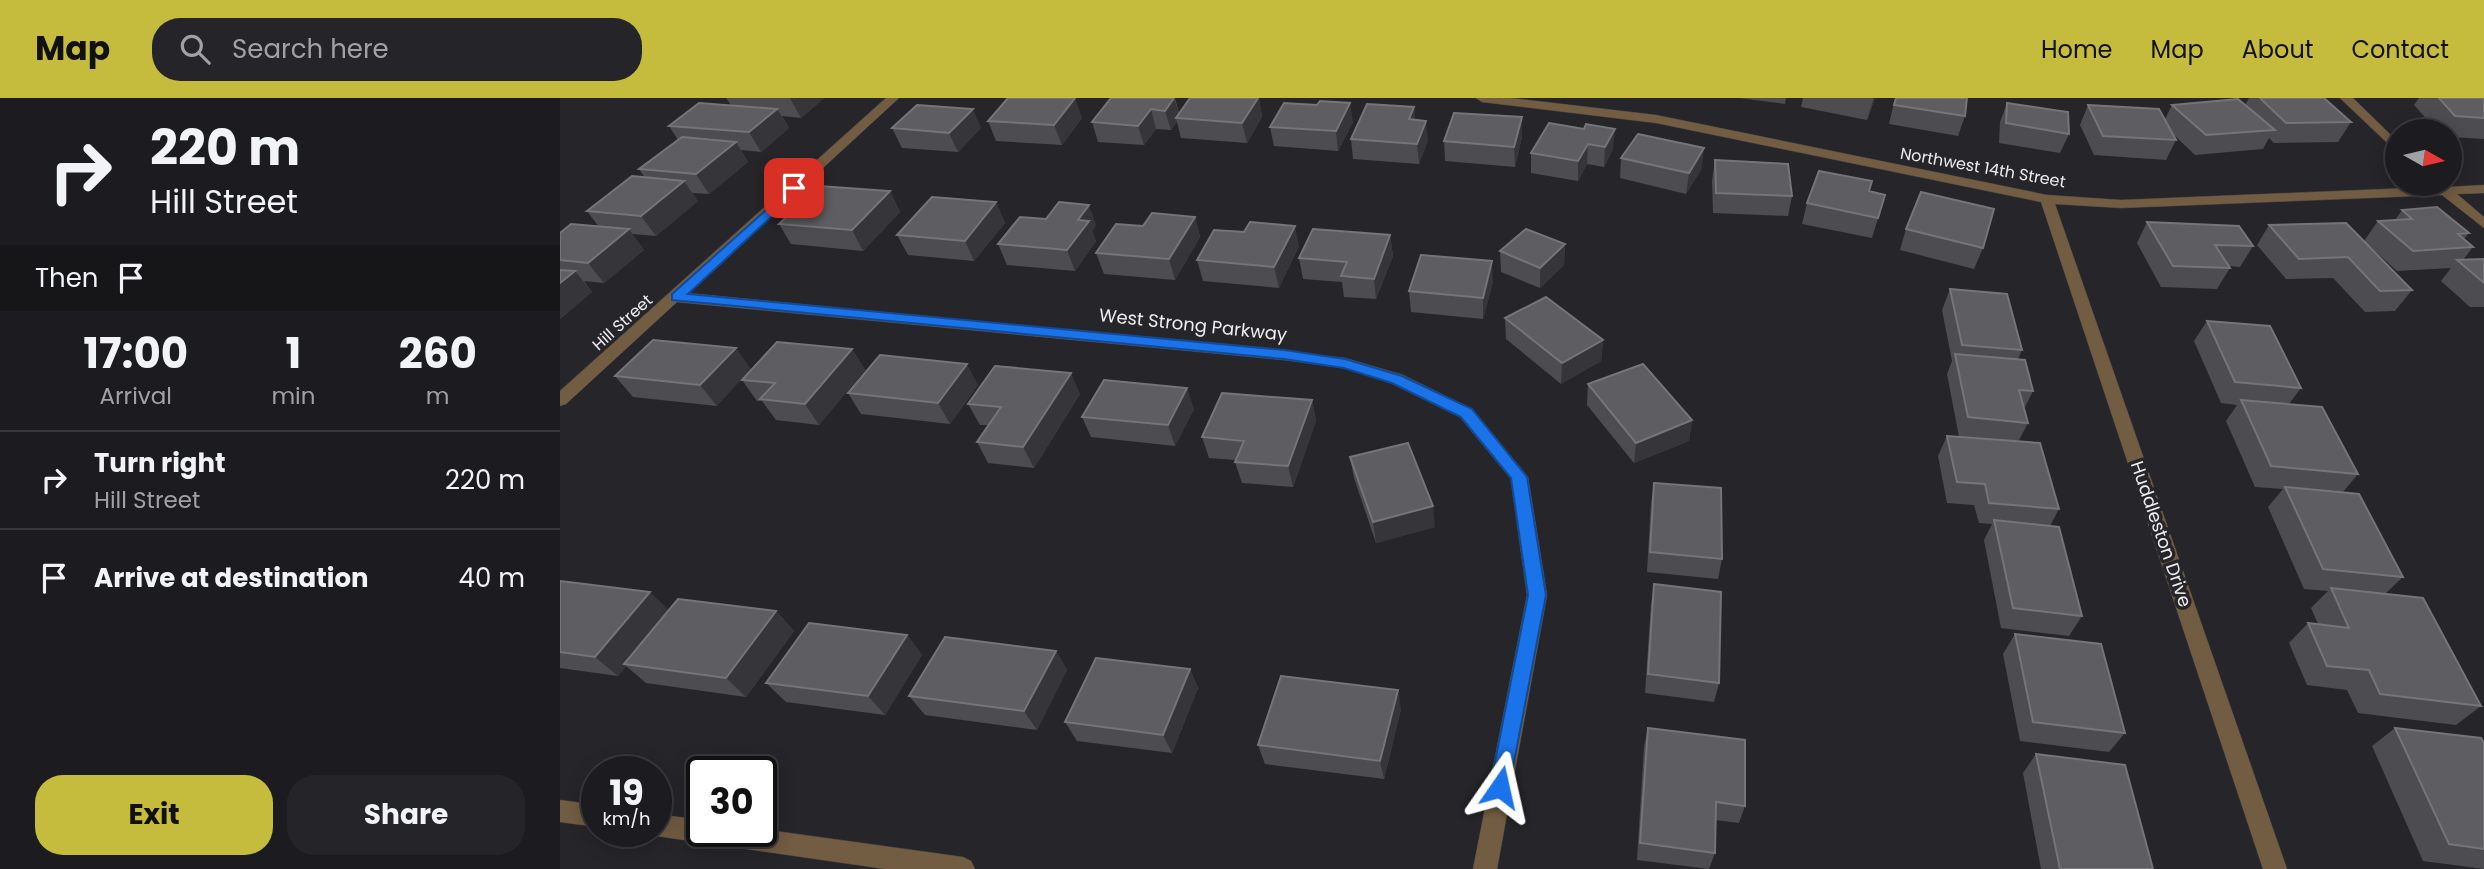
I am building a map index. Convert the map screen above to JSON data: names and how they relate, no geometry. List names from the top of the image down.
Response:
{
  "streets": {
    "street": [
      "Northwest 14th Street",
      "Hill Street",
      "West Strong Parkway",
      "Huddleston Drive"
    ]
  },
  "crossings": [
    ["Northwest 14th Street", "Huddleston Drive"],
    ["Hill Street", "West Strong Parkway"]
  ],
  "north": "right",
  "page": {
    "header": "Map",
    "search": "Search here",
    "nav": [
      "Home",
      "Map",
      "About",
      "Contact"
    ],
    "turn": ["220 m", "Hill Street"],
    "then": "Then",
    "eta": [
      "17:00",
      "Arrival",
      "1",
      "min",
      "260",
      "m"
    ],
    "list": [
      {
        "name": "Turn right",
        "note": "Hill Street",
        "value": "220 m"
      },
      {
        "name": "Arrive at destination",
        "value": "40 m"
      }
    ],
    "speed": "19 km/h",
    "limit": "30",
    "buttons": ["Exit", "Share"]
  }
}
